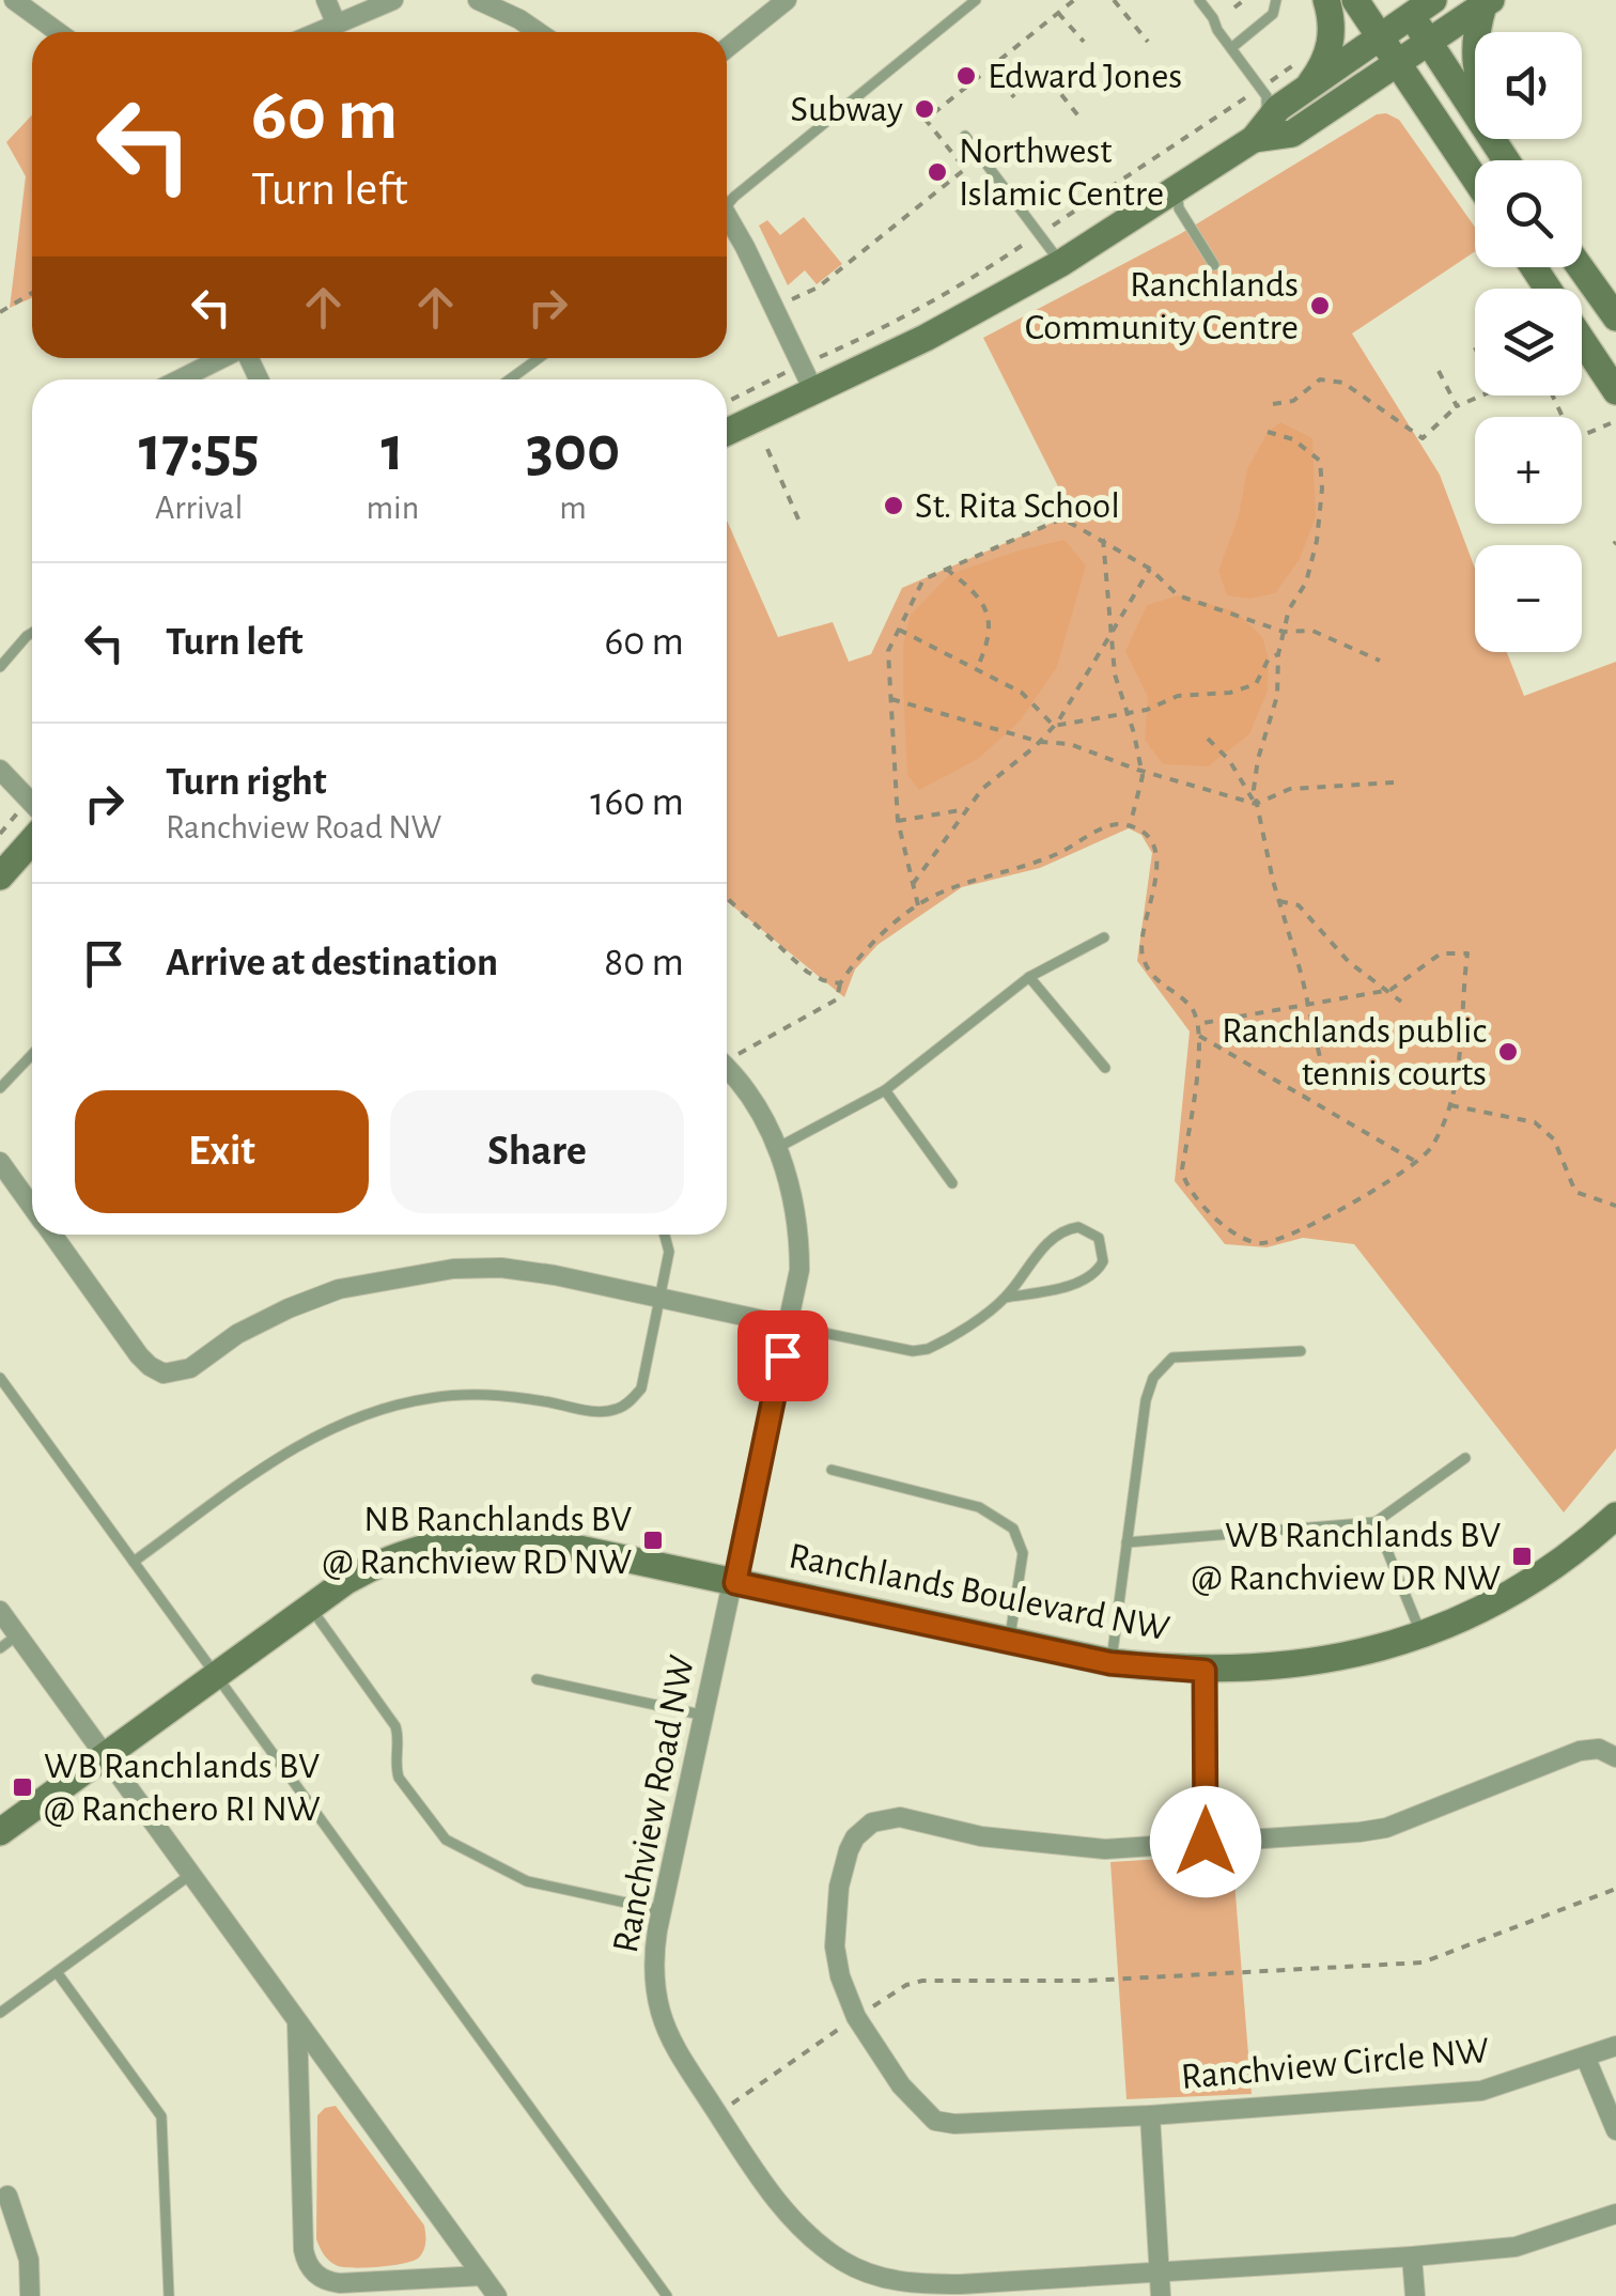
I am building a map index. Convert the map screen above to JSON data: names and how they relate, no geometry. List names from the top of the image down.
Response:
{
  "streets": {
    "street": ["Ranchlands Boulevard NW", "Ranchview Road NW", "Ranchview Circle NW"]
  },
  "crossings": [
    ["Ranchlands Boulevard NW", "Ranchview Road NW"],
    ["Ranchview Road NW", "Ranchview Circle NW"]
  ],
  "places": {
    "other": [
      "Edward Jones",
      "Subway",
      "Northwest Islamic Centre",
      "Ranchlands Community Centre",
      "St. Rita School",
      "Ranchlands public tennis courts"
    ],
    "transit": ["NB Ranchlands BV @ Ranchview RD NW", "WB Ranchlands BV @ Ranchview DR NW", "WB Ranchlands BV @ Ranchero RI NW"]
  },
  "page": {
    "map_buttons": ["+", "−"],
    "turn": ["60 m", "Turn left"],
    "eta": [
      "17:55",
      "Arrival",
      "1",
      "min",
      "300",
      "m"
    ],
    "list": [
      {
        "name": "Turn left",
        "value": "60 m"
      },
      {
        "name": "Turn right",
        "note": "Ranchview Road NW",
        "value": "160 m"
      },
      {
        "name": "Arrive at destination",
        "value": "80 m"
      }
    ],
    "buttons": ["Exit", "Share"]
  }
}
